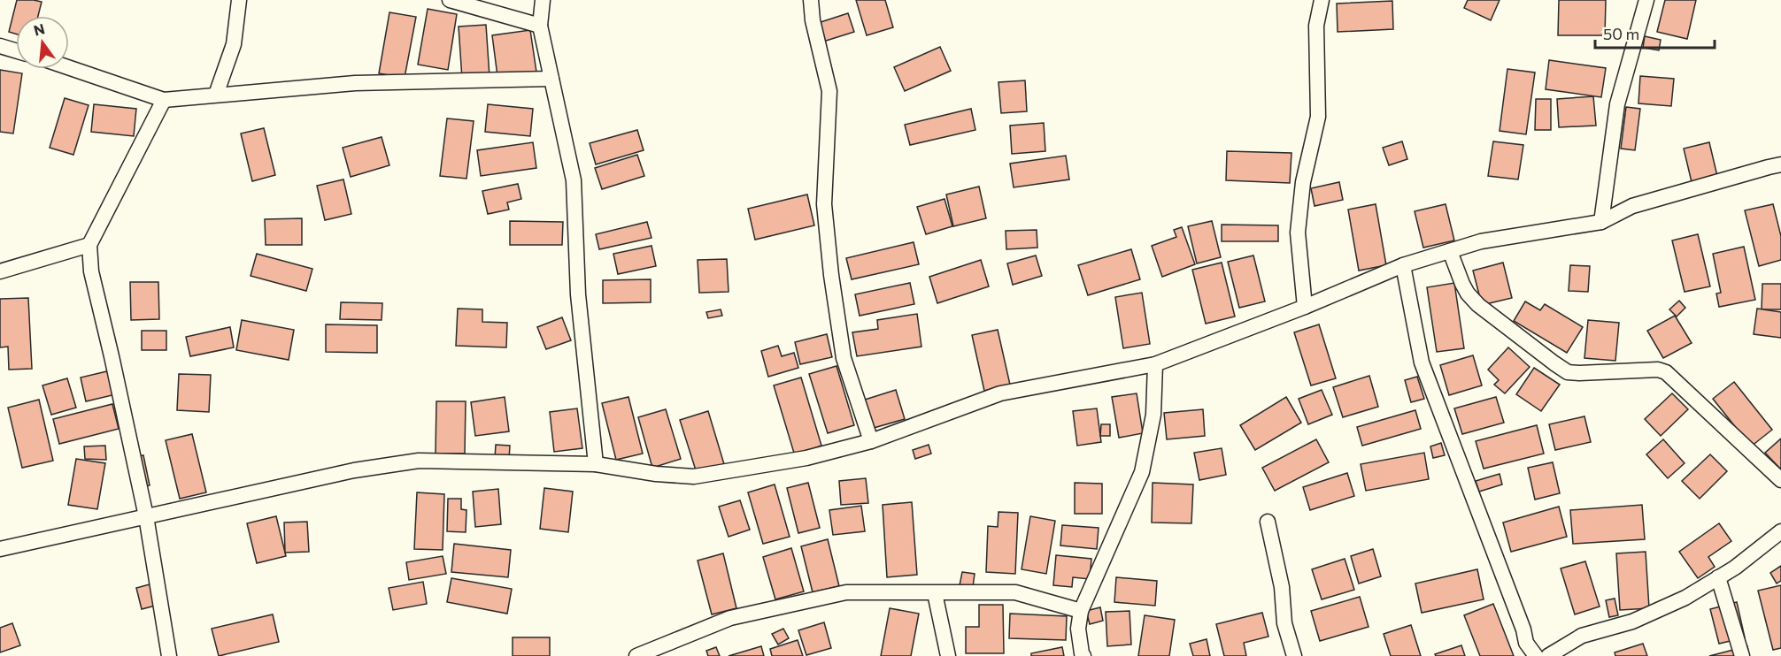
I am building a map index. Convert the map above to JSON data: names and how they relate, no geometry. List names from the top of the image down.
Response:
{
  "scale_bar": "50 m",
  "north": "top"
}
